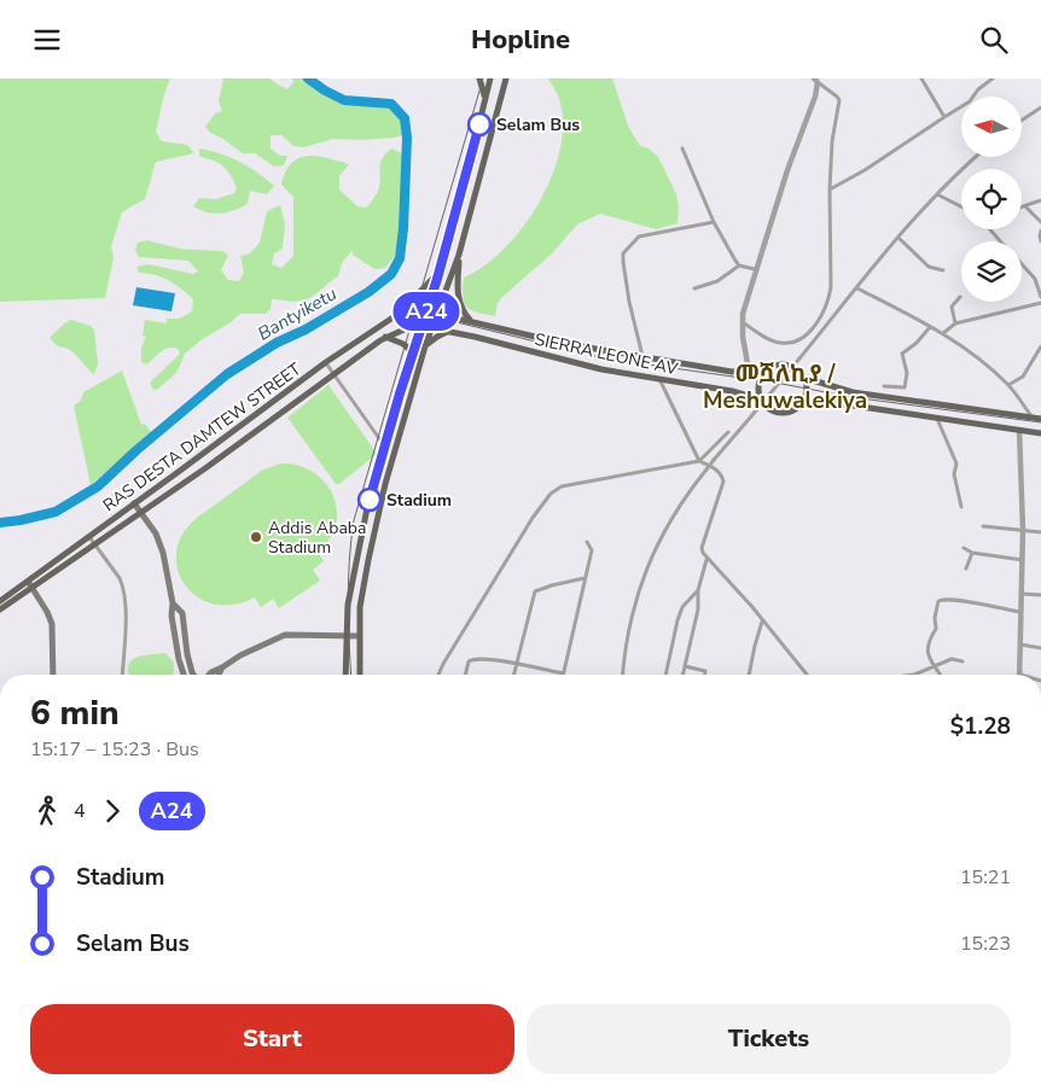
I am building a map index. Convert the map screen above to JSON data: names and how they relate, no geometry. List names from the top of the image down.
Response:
{
  "streets": {
    "main road": ["SIERRA LEONE AV", "RAS DESTA DAMTEW STREET"]
  },
  "crossings": [
    ["SIERRA LEONE AV", "RAS DESTA DAMTEW STREET"]
  ],
  "districts": ["መሿለኪያ / Meshuwalekiya"],
  "water": ["Bantyiketu"],
  "places": ["Selam Bus", "Stadium", "Addis Ababa Stadium"],
  "lines": ["bus line A24"],
  "north": "left",
  "page": {
    "header": "Hopline",
    "on_map": "A24",
    "heading": ["6 min", "15:17 – 15:23 · Bus", "$1.28"],
    "legs": ["4", "A24"],
    "list": [
      {
        "name": "Stadium",
        "value": "15:21"
      },
      {
        "name": "Selam Bus",
        "value": "15:23"
      }
    ],
    "buttons": ["Start", "Tickets"]
  }
}
